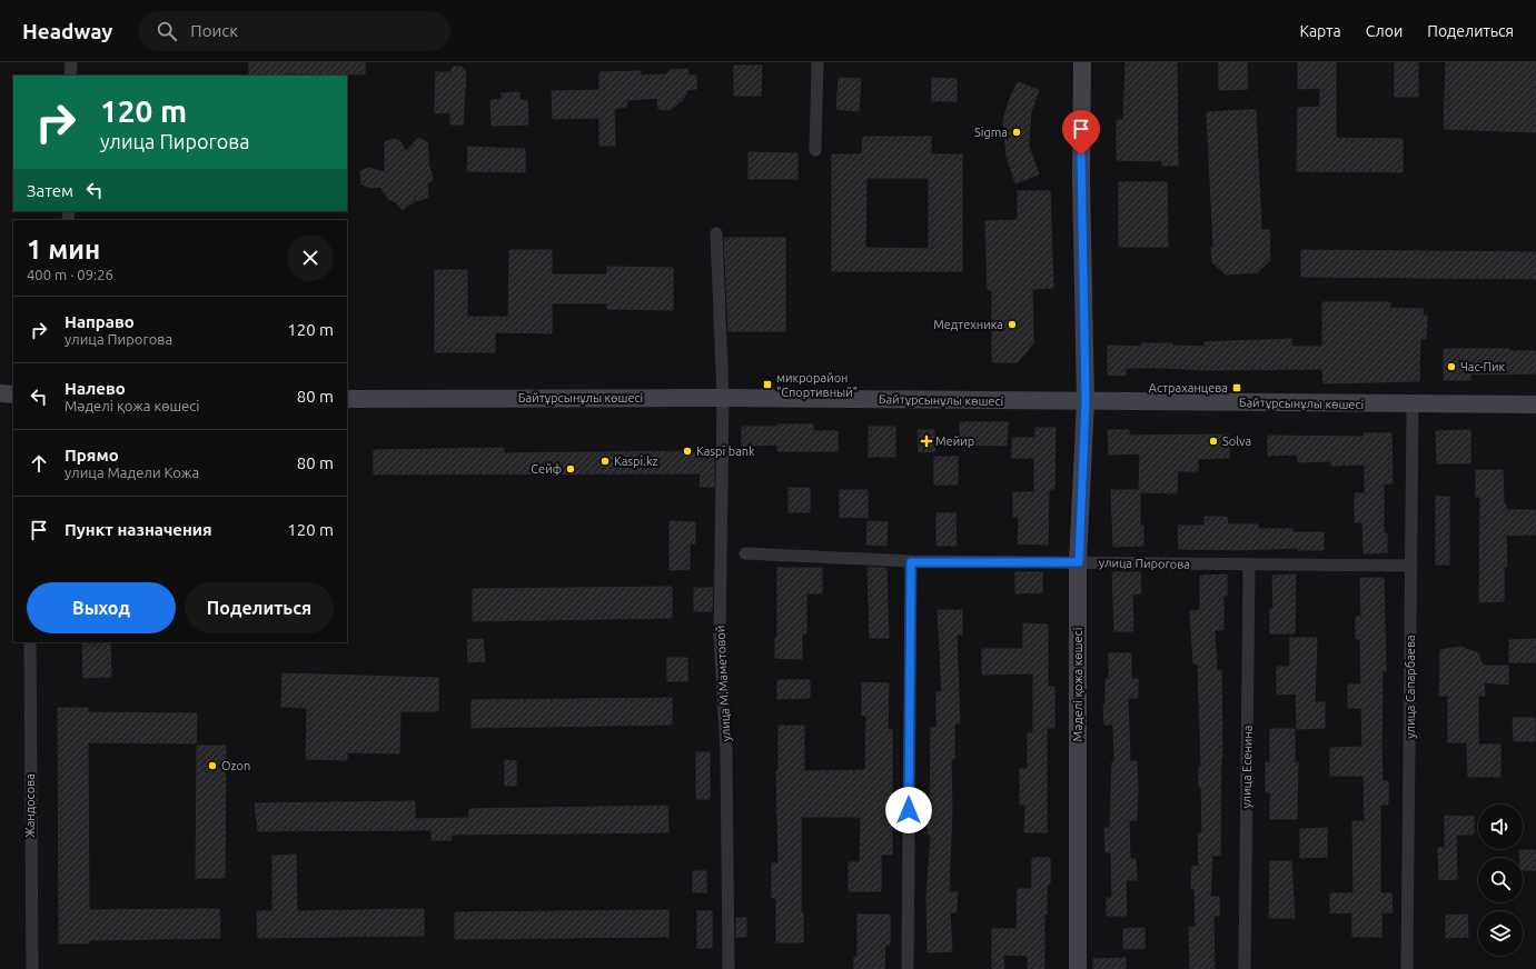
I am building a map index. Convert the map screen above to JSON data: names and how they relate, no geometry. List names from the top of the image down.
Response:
{
  "streets": {
    "main road": ["Байтұрсынұлы көшесі", "Мәделі қожа көшесі"],
    "street": [
      "улица Пирогова",
      "улица М.Маметовой",
      "улица Сапарбаева",
      "улица Есенина",
      "Жандосова"
    ]
  },
  "crossings": [
    ["Байтұрсынұлы көшесі", "улица М.Маметовой"],
    ["Байтұрсынұлы көшесі", "Мәделі қожа көшесі"],
    ["Байтұрсынұлы көшесі", "улица Сапарбаева"],
    ["улица Пирогова", "Мәделі қожа көшесі"],
    ["улица Пирогова", "улица Сапарбаева"],
    ["улица Пирогова", "улица Есенина"]
  ],
  "places": {
    "other": [
      "Sigma",
      "Медтехника",
      "Час-Пик",
      "Solva",
      "Kaspi bank",
      "Kaspi.kz",
      "Сейф",
      "Ozon"
    ],
    "transit": ["микрорайон \"Спортивный\"", "Астраханцева"],
    "health": ["Мейир"]
  },
  "page": {
    "header": "Headway",
    "search": "Поиск",
    "nav": ["Карта", "Слои", "Поделиться"],
    "turn": ["120 m", "улица Пирогова"],
    "then": "Затем",
    "heading": ["1 мин", "400 m · 09:26"],
    "list": [
      {
        "name": "Направо",
        "note": "улица Пирогова",
        "value": "120 m"
      },
      {
        "name": "Налево",
        "note": "Мәделі қожа көшесі",
        "value": "80 m"
      },
      {
        "name": "Прямо",
        "note": "улица Мадели Кожа",
        "value": "80 m"
      },
      {
        "name": "Пункт назначения",
        "value": "120 m"
      }
    ],
    "buttons": ["Выход", "Поделиться"]
  }
}
